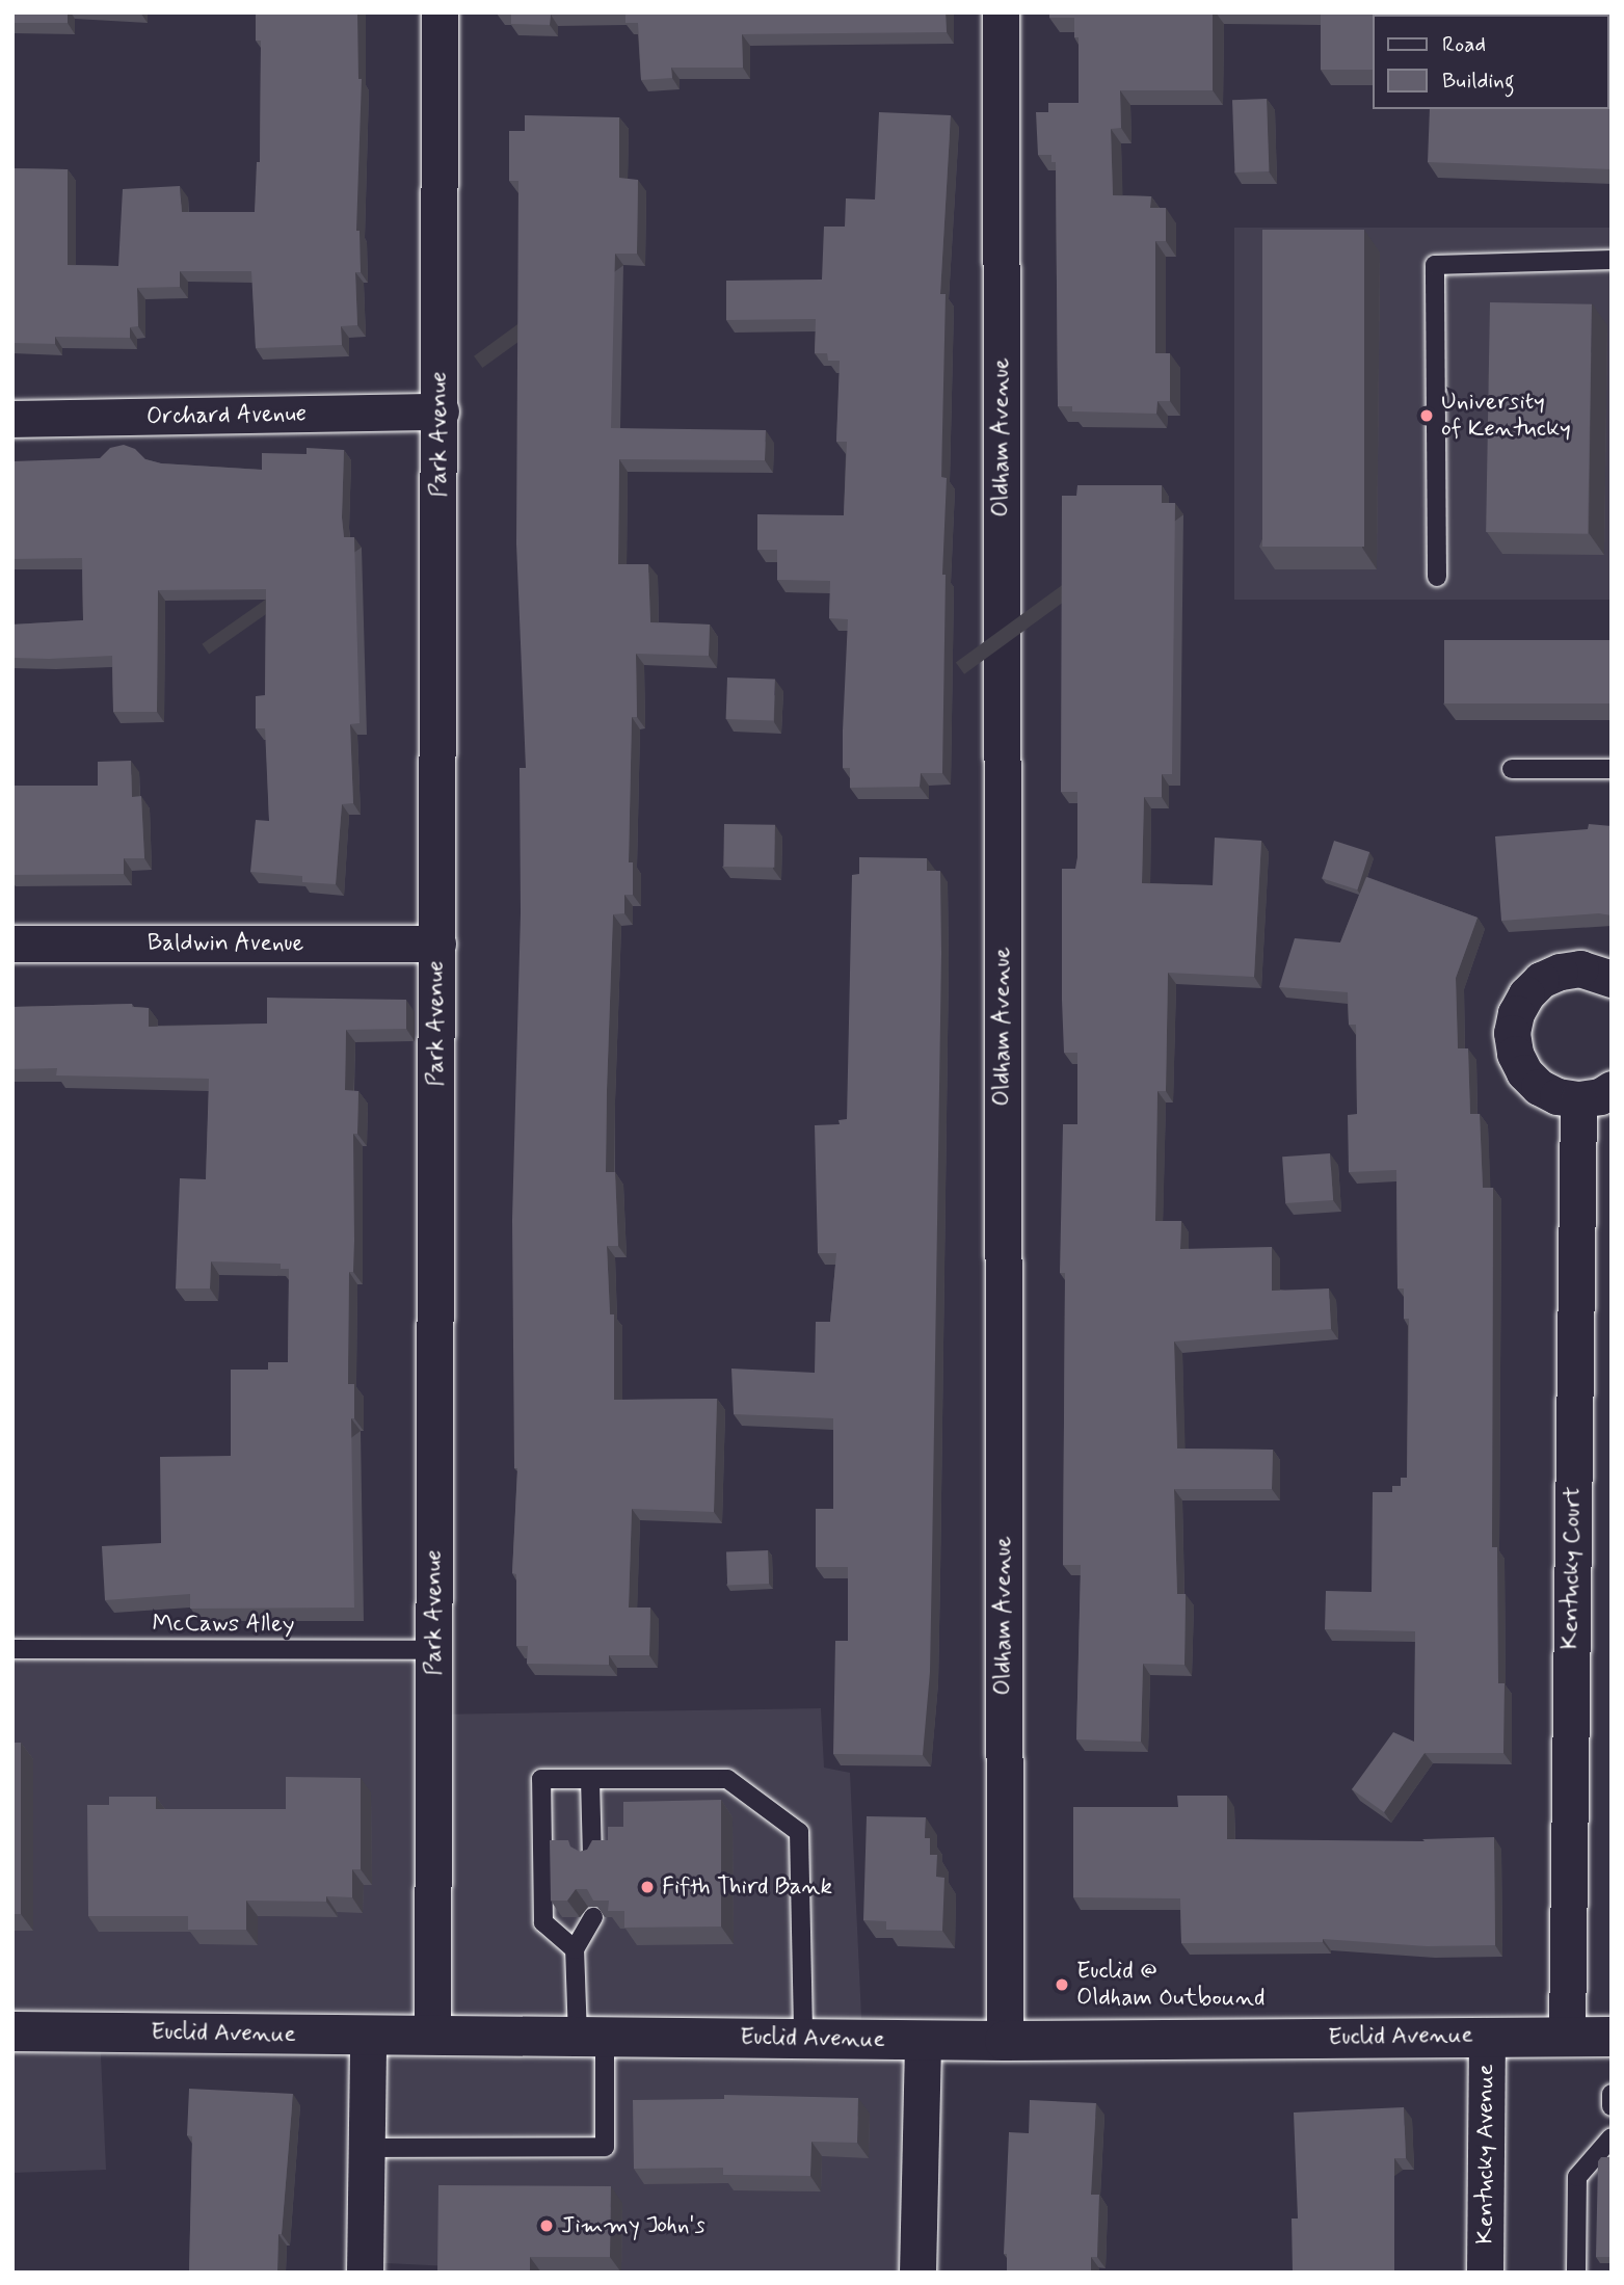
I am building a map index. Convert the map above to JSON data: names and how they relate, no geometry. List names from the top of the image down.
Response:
{
  "streets": {
    "main road": ["Euclid Avenue"],
    "street": [
      "Orchard Avenue",
      "Park Avenue",
      "Oldham Avenue",
      "Baldwin Avenue",
      "Kentucky Court",
      "Kentucky Avenue"
    ],
    "lane": ["McCaws Alley"]
  },
  "crossings": [
    ["Orchard Avenue", "Park Avenue"],
    ["Park Avenue", "Baldwin Avenue"],
    ["Park Avenue", "McCaws Alley"],
    ["Park Avenue", "Euclid Avenue"],
    ["Oldham Avenue", "Euclid Avenue"],
    ["Kentucky Court", "Euclid Avenue"],
    ["Euclid Avenue", "Kentucky Avenue"]
  ],
  "places": [
    "University of Kentucky",
    "Fifth Third Bank",
    "Euclid @ Oldham Outbound",
    "Jimmy John's"
  ],
  "legend": ["Road", "Building"]
}
